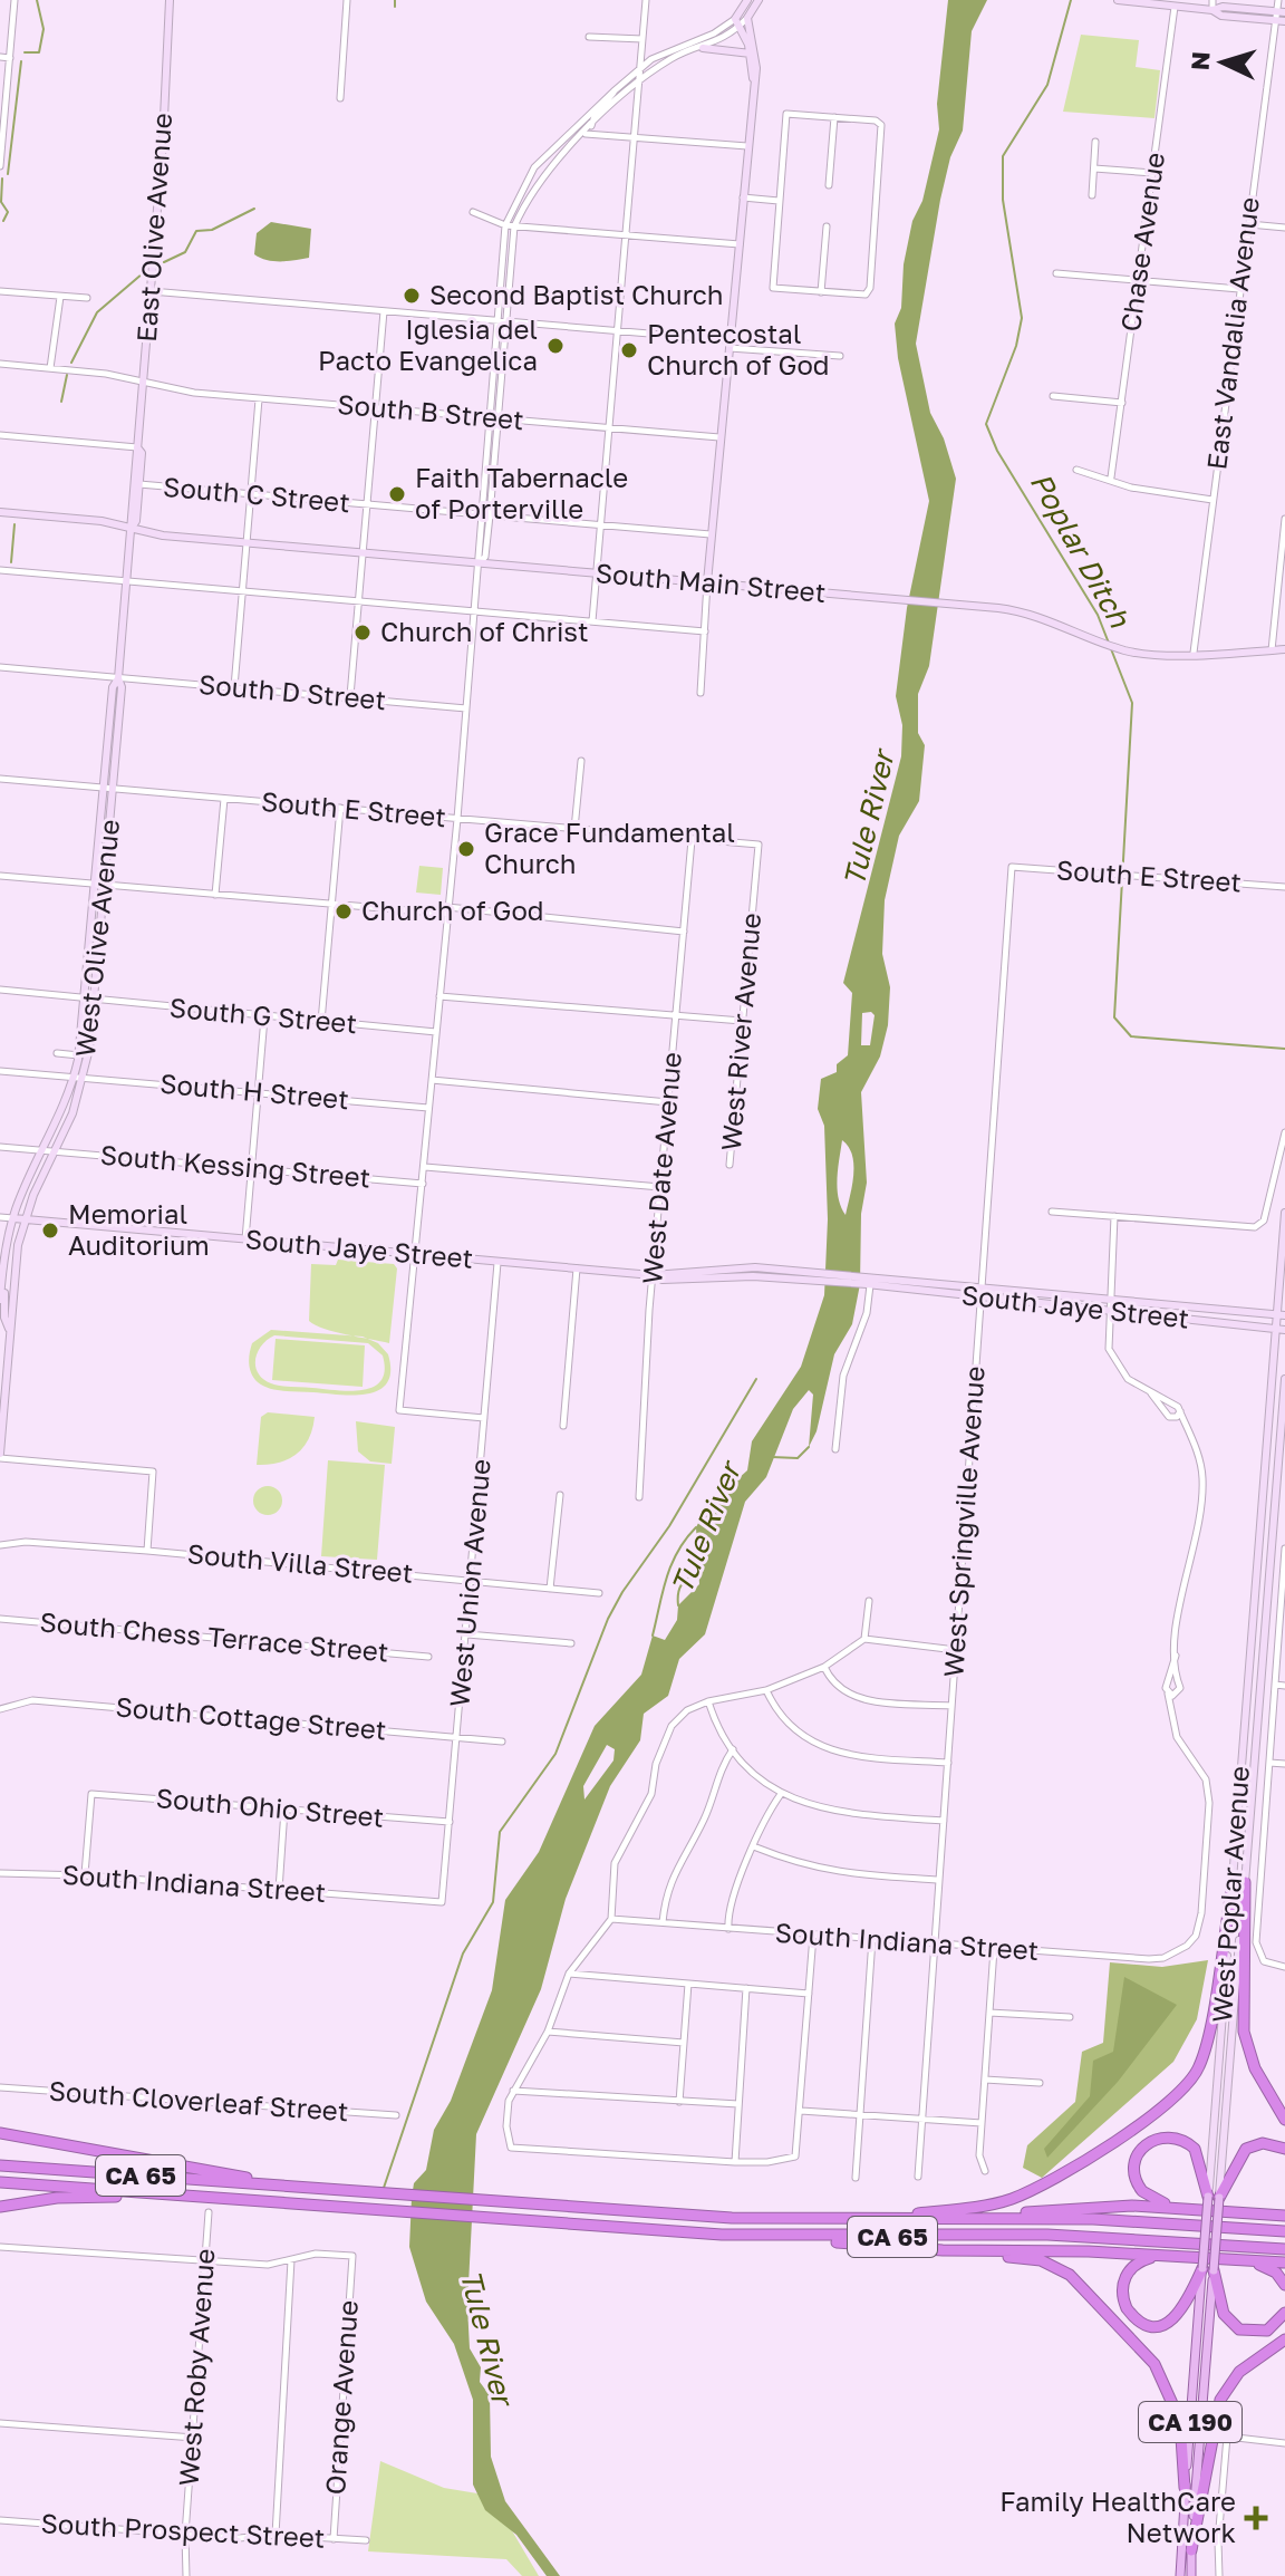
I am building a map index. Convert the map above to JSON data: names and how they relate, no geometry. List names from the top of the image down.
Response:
{
  "streets": {
    "highway": ["CA 65"],
    "main road": [
      "East Olive Avenue",
      "South Main Street",
      "West Olive Avenue",
      "South Jaye Street",
      "West Poplar Avenue",
      "CA 190"
    ],
    "street": [
      "Chase Avenue",
      "East Vandalia Avenue",
      "South B Street",
      "South C Street",
      "South D Street",
      "South E Street",
      "South G Street",
      "West River Avenue",
      "South H Street",
      "South Kessing Street",
      "West Date Avenue",
      "West Springville Avenue",
      "South Villa Street",
      "West Union Avenue",
      "South Chess Terrace Street",
      "South Cottage Street",
      "South Ohio Street",
      "South Indiana Street",
      "South Cloverleaf Street",
      "West Roby Avenue",
      "Orange Avenue",
      "South Prospect Street"
    ]
  },
  "crossings": [
    ["East Olive Avenue", "South B Street"],
    ["East Olive Avenue", "South C Street"],
    ["East Olive Avenue", "South Main Street"],
    ["East Olive Avenue", "West Olive Avenue"],
    ["East Vandalia Avenue", "South Main Street"],
    ["South Main Street", "West Olive Avenue"],
    ["South D Street", "West Olive Avenue"],
    ["South E Street", "West Olive Avenue"],
    ["South E Street", "West River Avenue"],
    ["South E Street", "West Date Avenue"],
    ["South E Street", "West Springville Avenue"],
    ["West Olive Avenue", "South G Street"],
    ["West Olive Avenue", "South H Street"],
    ["West Olive Avenue", "South Kessing Street"],
    ["West Olive Avenue", "South Jaye Street"],
    ["West Date Avenue", "South Jaye Street"],
    ["South Jaye Street", "West Springville Avenue"],
    ["South Jaye Street", "West Union Avenue"],
    ["South Jaye Street", "West Poplar Avenue"],
    ["West Springville Avenue", "South Indiana Street"],
    ["South Villa Street", "West Union Avenue"],
    ["West Union Avenue", "South Cottage Street"],
    ["West Union Avenue", "South Ohio Street"],
    ["West Union Avenue", "South Indiana Street"],
    ["South Ohio Street", "South Indiana Street"],
    ["West Roby Avenue", "South Prospect Street"],
    ["Orange Avenue", "South Prospect Street"]
  ],
  "water": ["Poplar Ditch", "Tule River"],
  "places": {
    "other": [
      "Second Baptist Church",
      "Iglesia del Pacto Evangelica",
      "Pentecostal Church of God",
      "Faith Tabernacle of Porterville",
      "Church of Christ",
      "Grace Fundamental Church",
      "Church of God",
      "Memorial Auditorium"
    ],
    "health": ["Family HealthCare Network"]
  },
  "north": "left"
}
